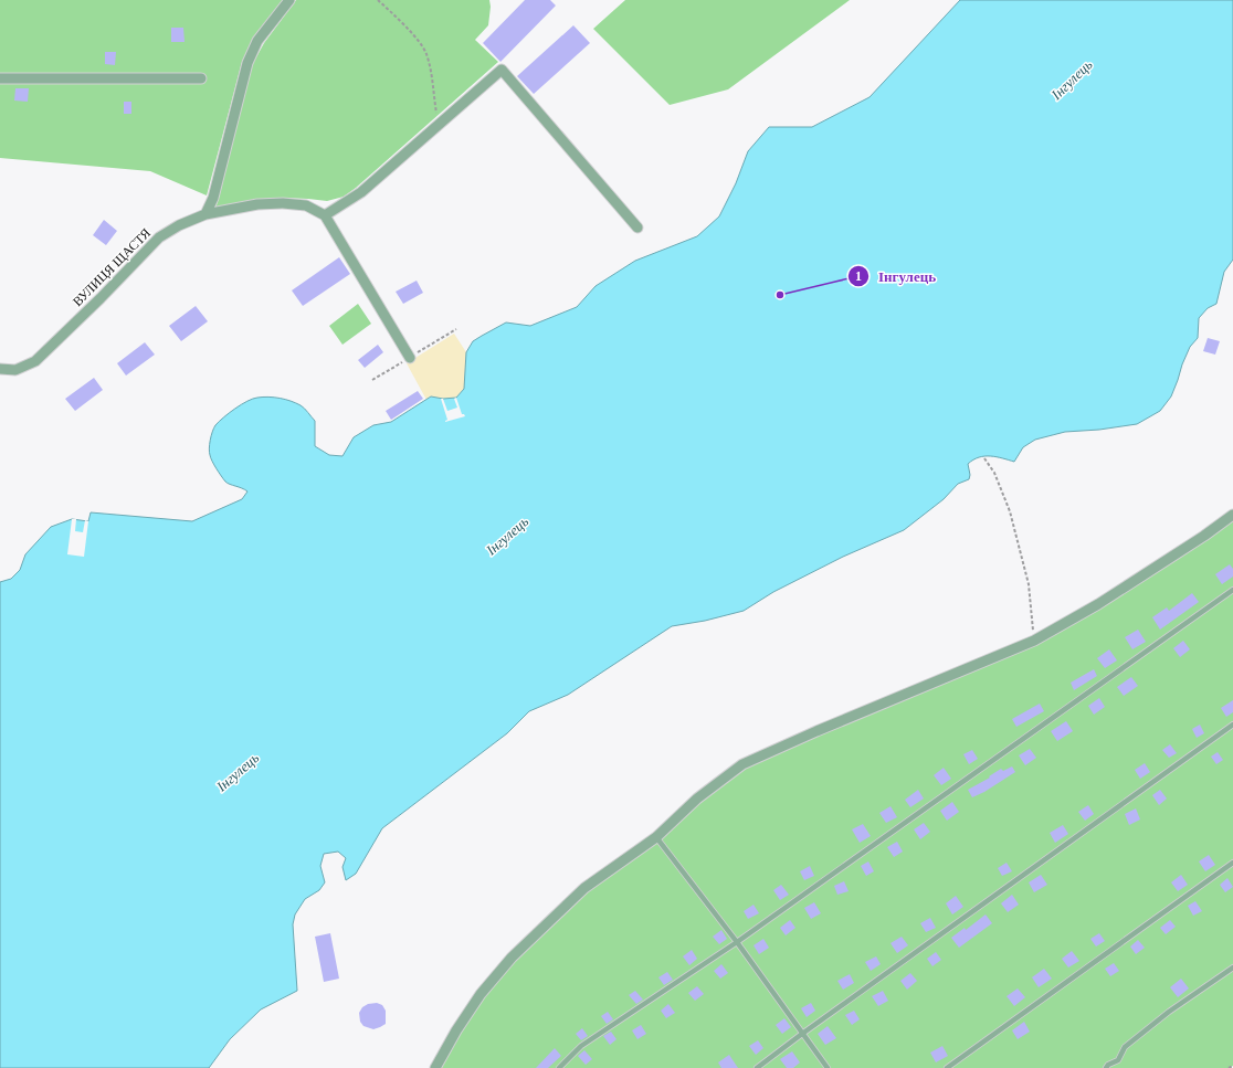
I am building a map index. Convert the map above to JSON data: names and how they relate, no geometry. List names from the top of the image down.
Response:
{
  "streets": {
    "street": ["ВУЛИЦЯ ЩАСТЯ"]
  },
  "water": ["Інгулець"],
  "places": ["Інгулець"]
}
